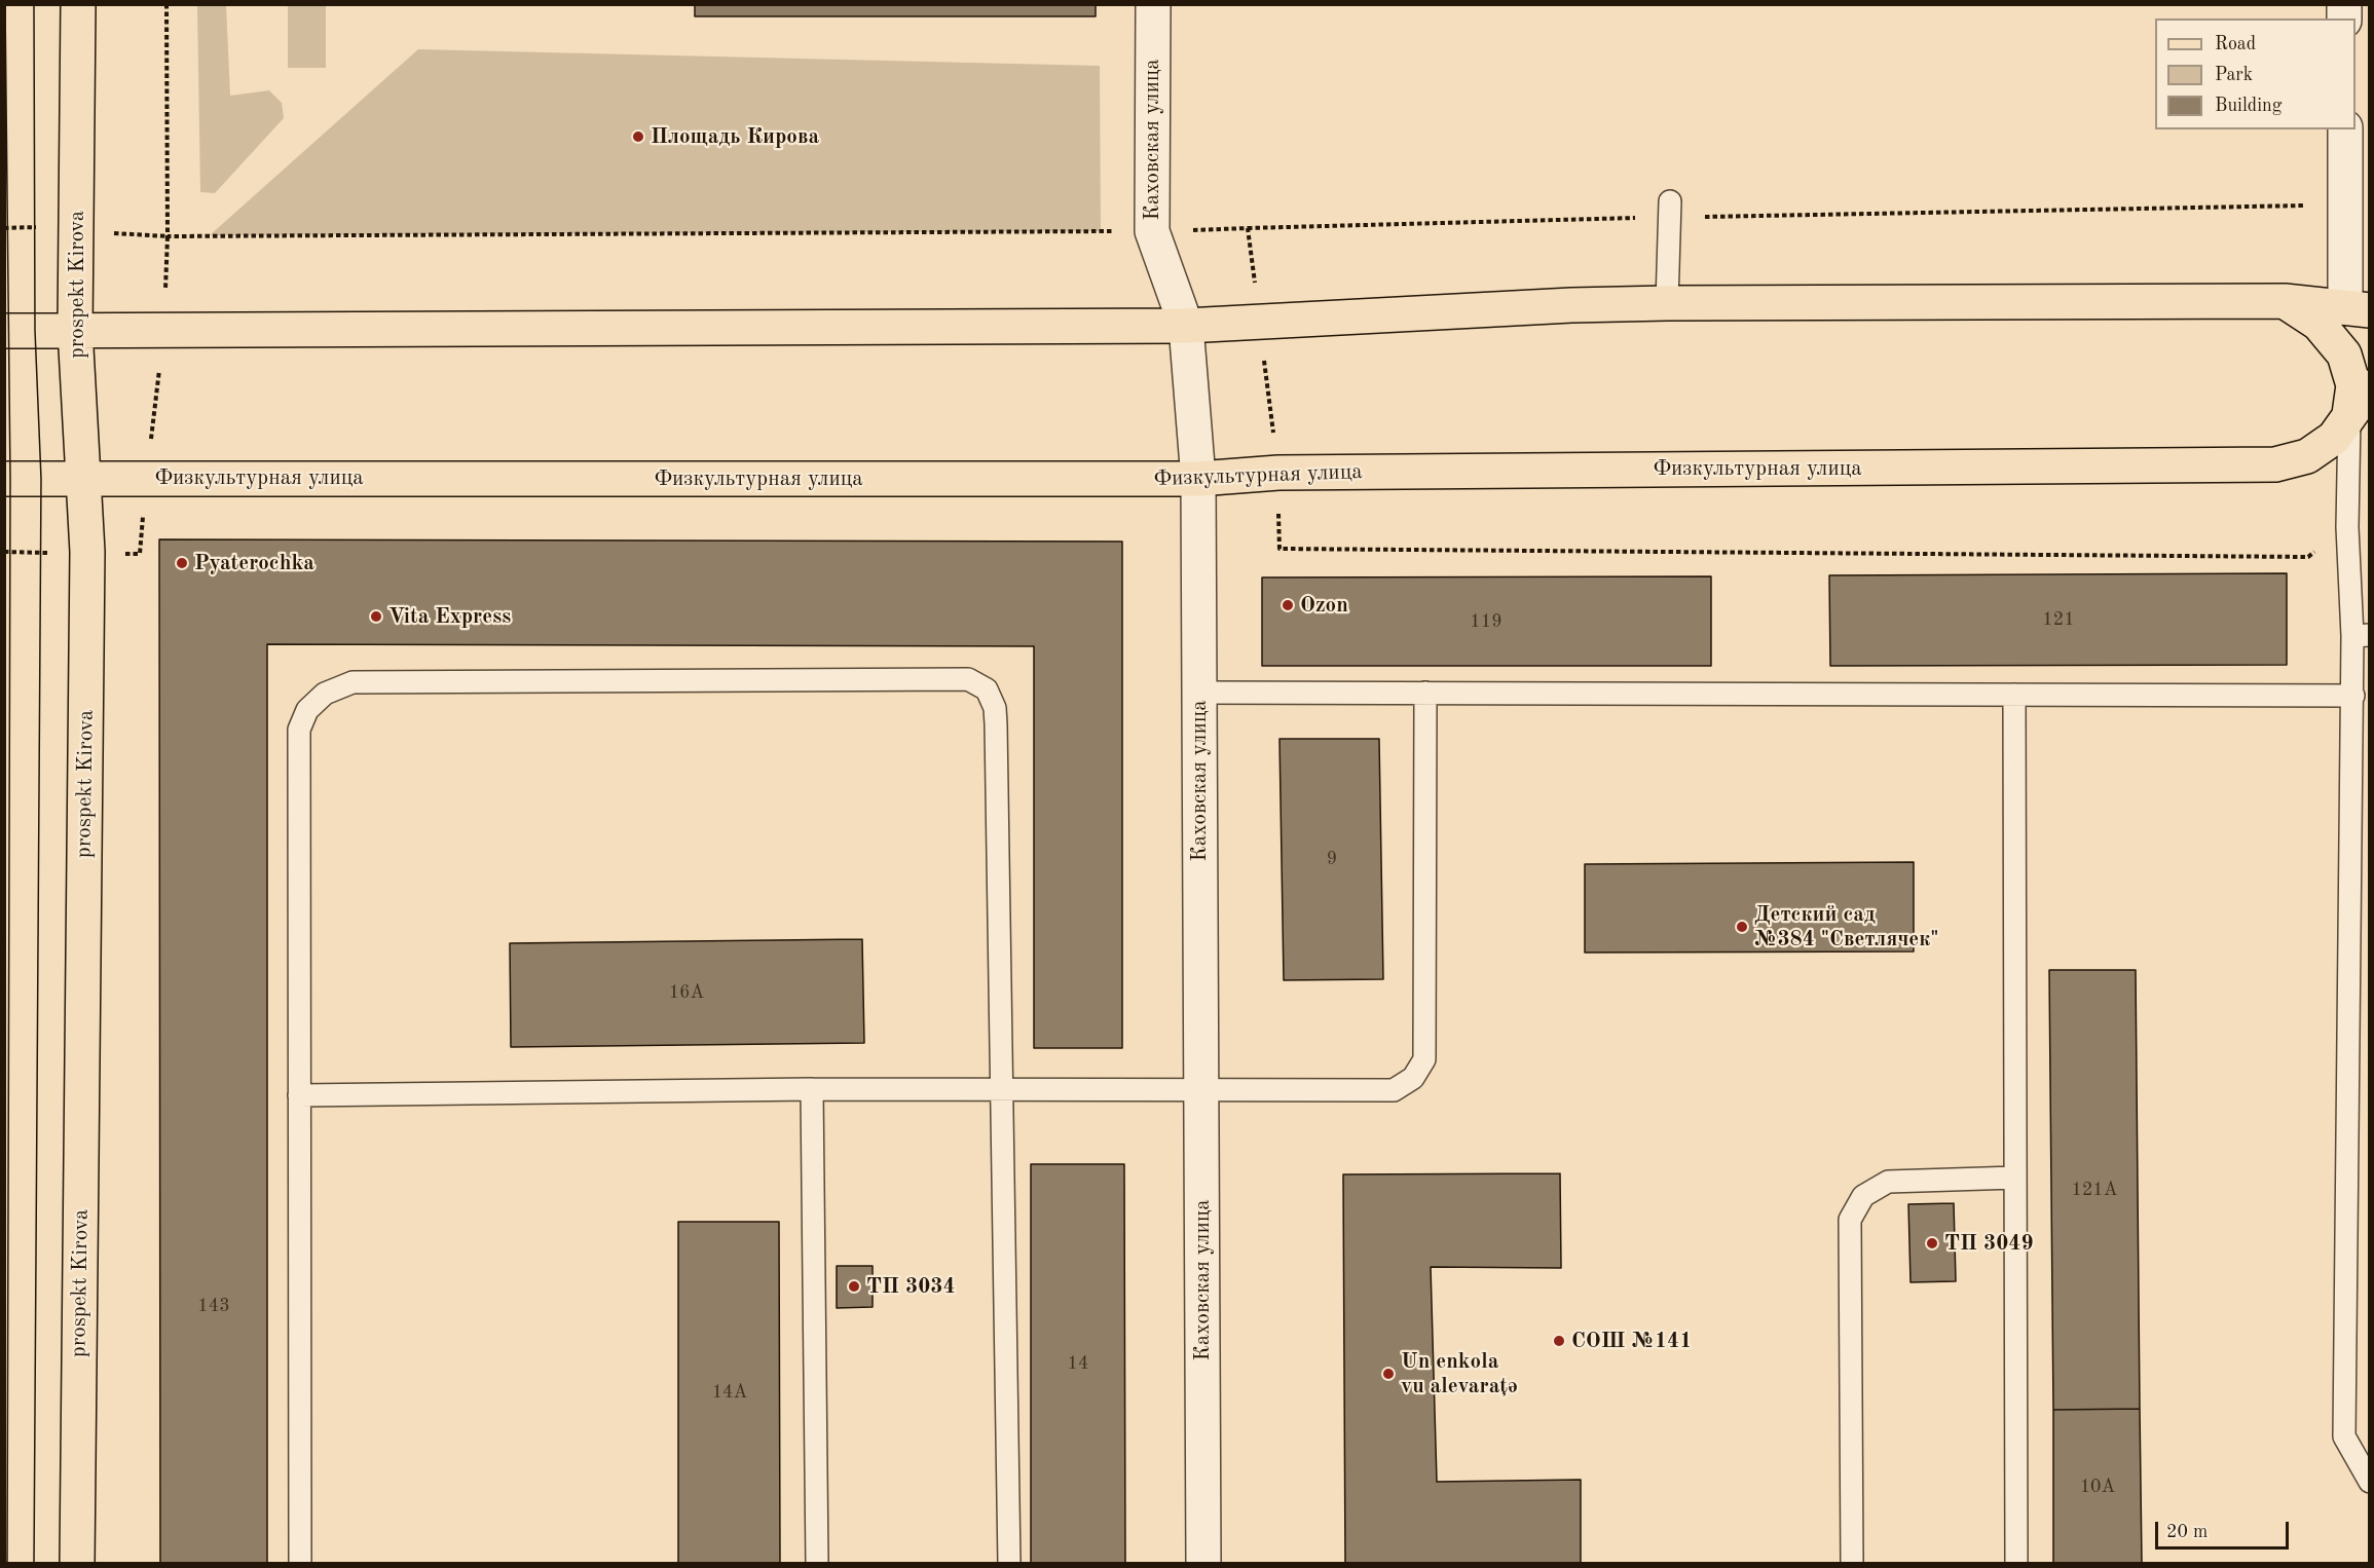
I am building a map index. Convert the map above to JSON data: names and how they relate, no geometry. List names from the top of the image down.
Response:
{
  "streets": {
    "main road": ["prospekt Kirova", "Физкультурная улица"],
    "street": ["Каховская улица"]
  },
  "crossings": [
    ["Каховская улица", "Физкультурная улица"],
    ["prospekt Kirova", "Физкультурная улица"]
  ],
  "places": [
    "Площадь Кирова",
    "Pyaterochka",
    "Ozon",
    "Vita Express",
    "Детский сад №384 \"Светлячек\"",
    "ТП 3049",
    "ТП 3034",
    "СОШ №141",
    "Un enkola vu alevaraţə"
  ],
  "house_numbers": [
    "121",
    "119",
    "9",
    "16А",
    "121А",
    "143",
    "14",
    "14А",
    "10А"
  ],
  "legend": ["Road", "Park", "Building"],
  "scale_bar": "20 m"
}
